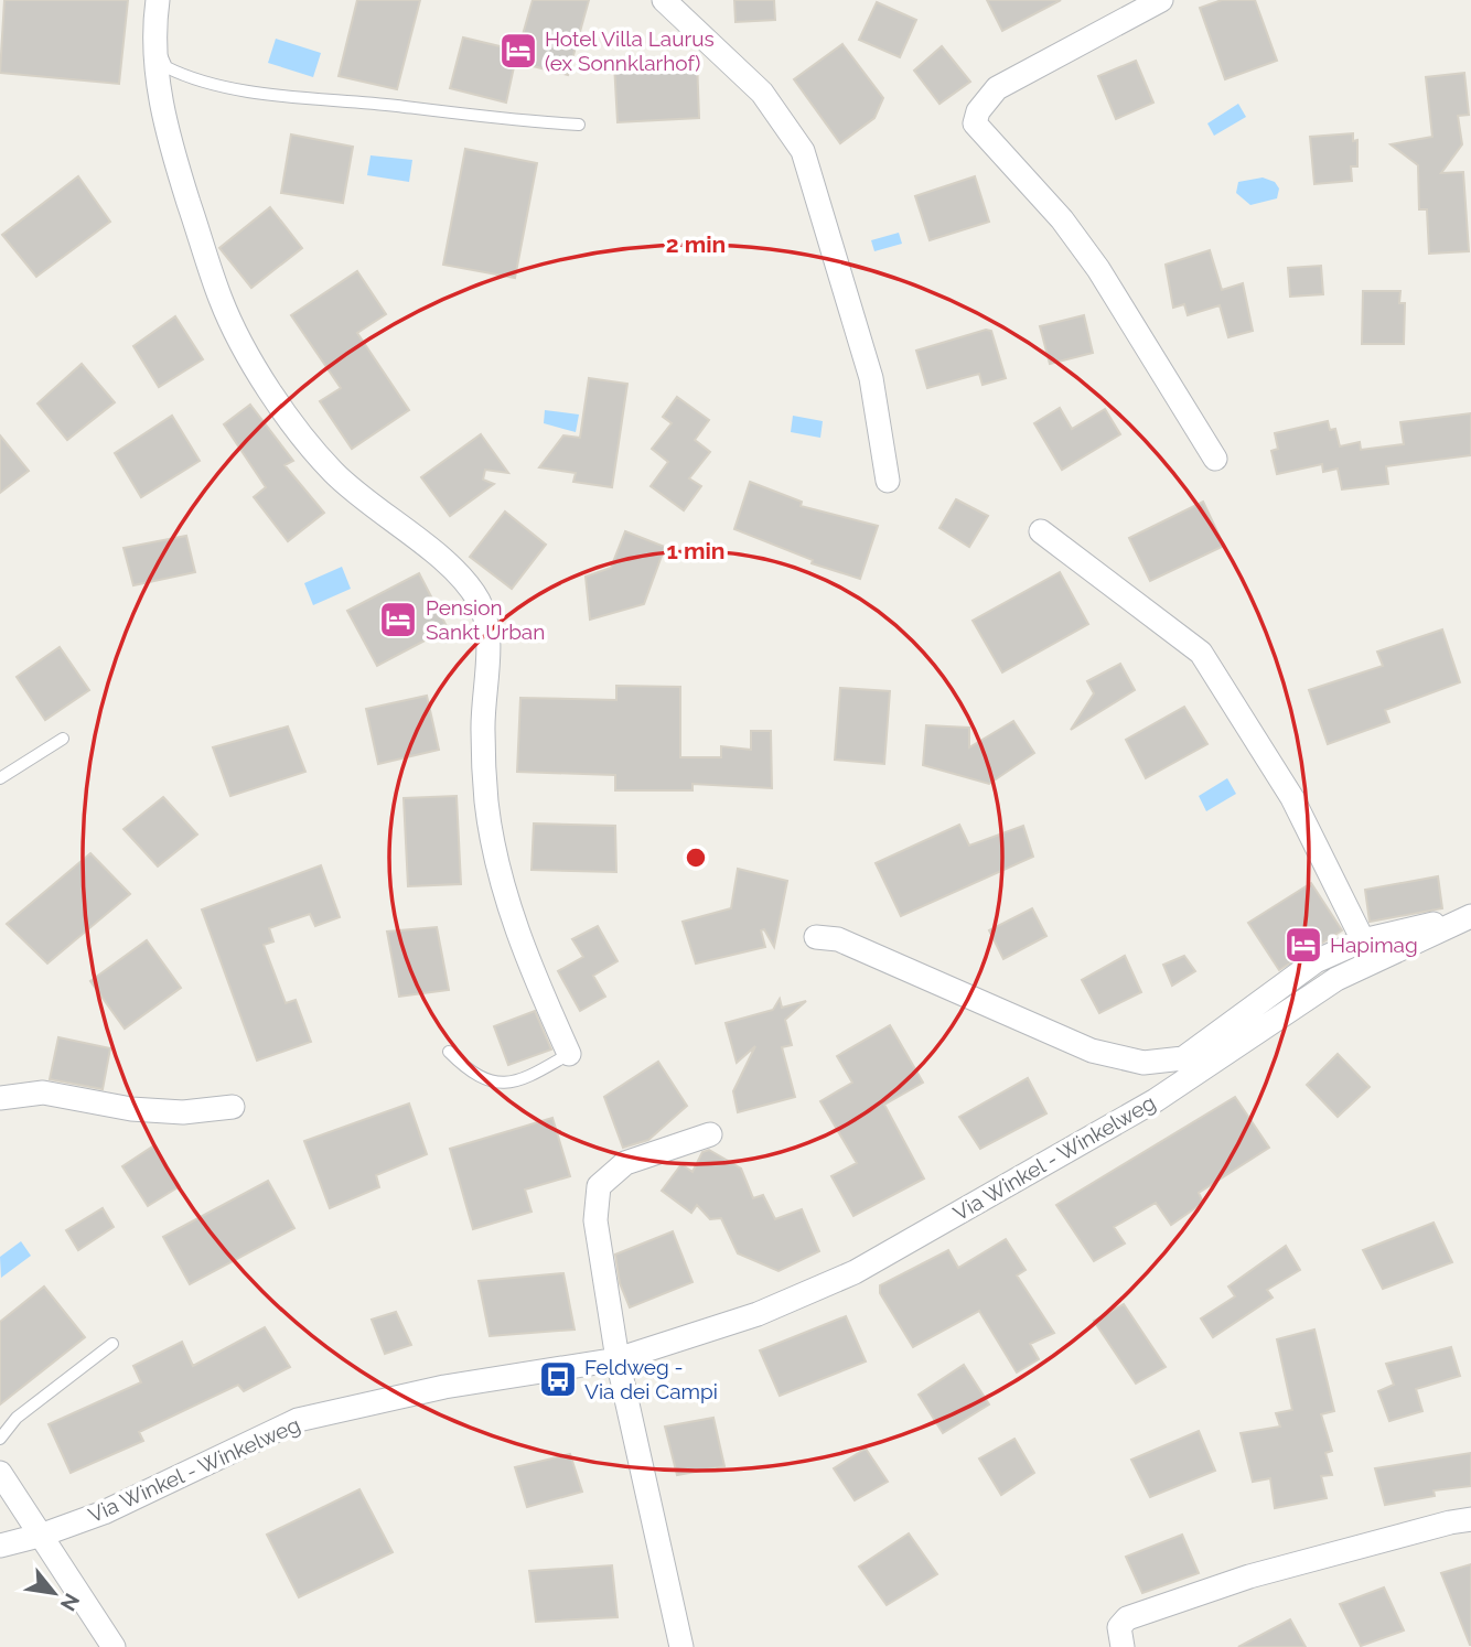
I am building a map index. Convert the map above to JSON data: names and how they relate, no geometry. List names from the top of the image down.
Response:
{
  "streets": {
    "street": ["Via Winkel - Winkelweg"]
  },
  "places": {
    "hotel": ["Hotel Villa Laurus (ex Sonnklarhof)", "Pension Sankt Urban", "Hapimag"],
    "bus stop": ["Feldweg - Via dei Campi"]
  },
  "north": "bottom right",
  "rings": ["2 min", "1 min"]
}
